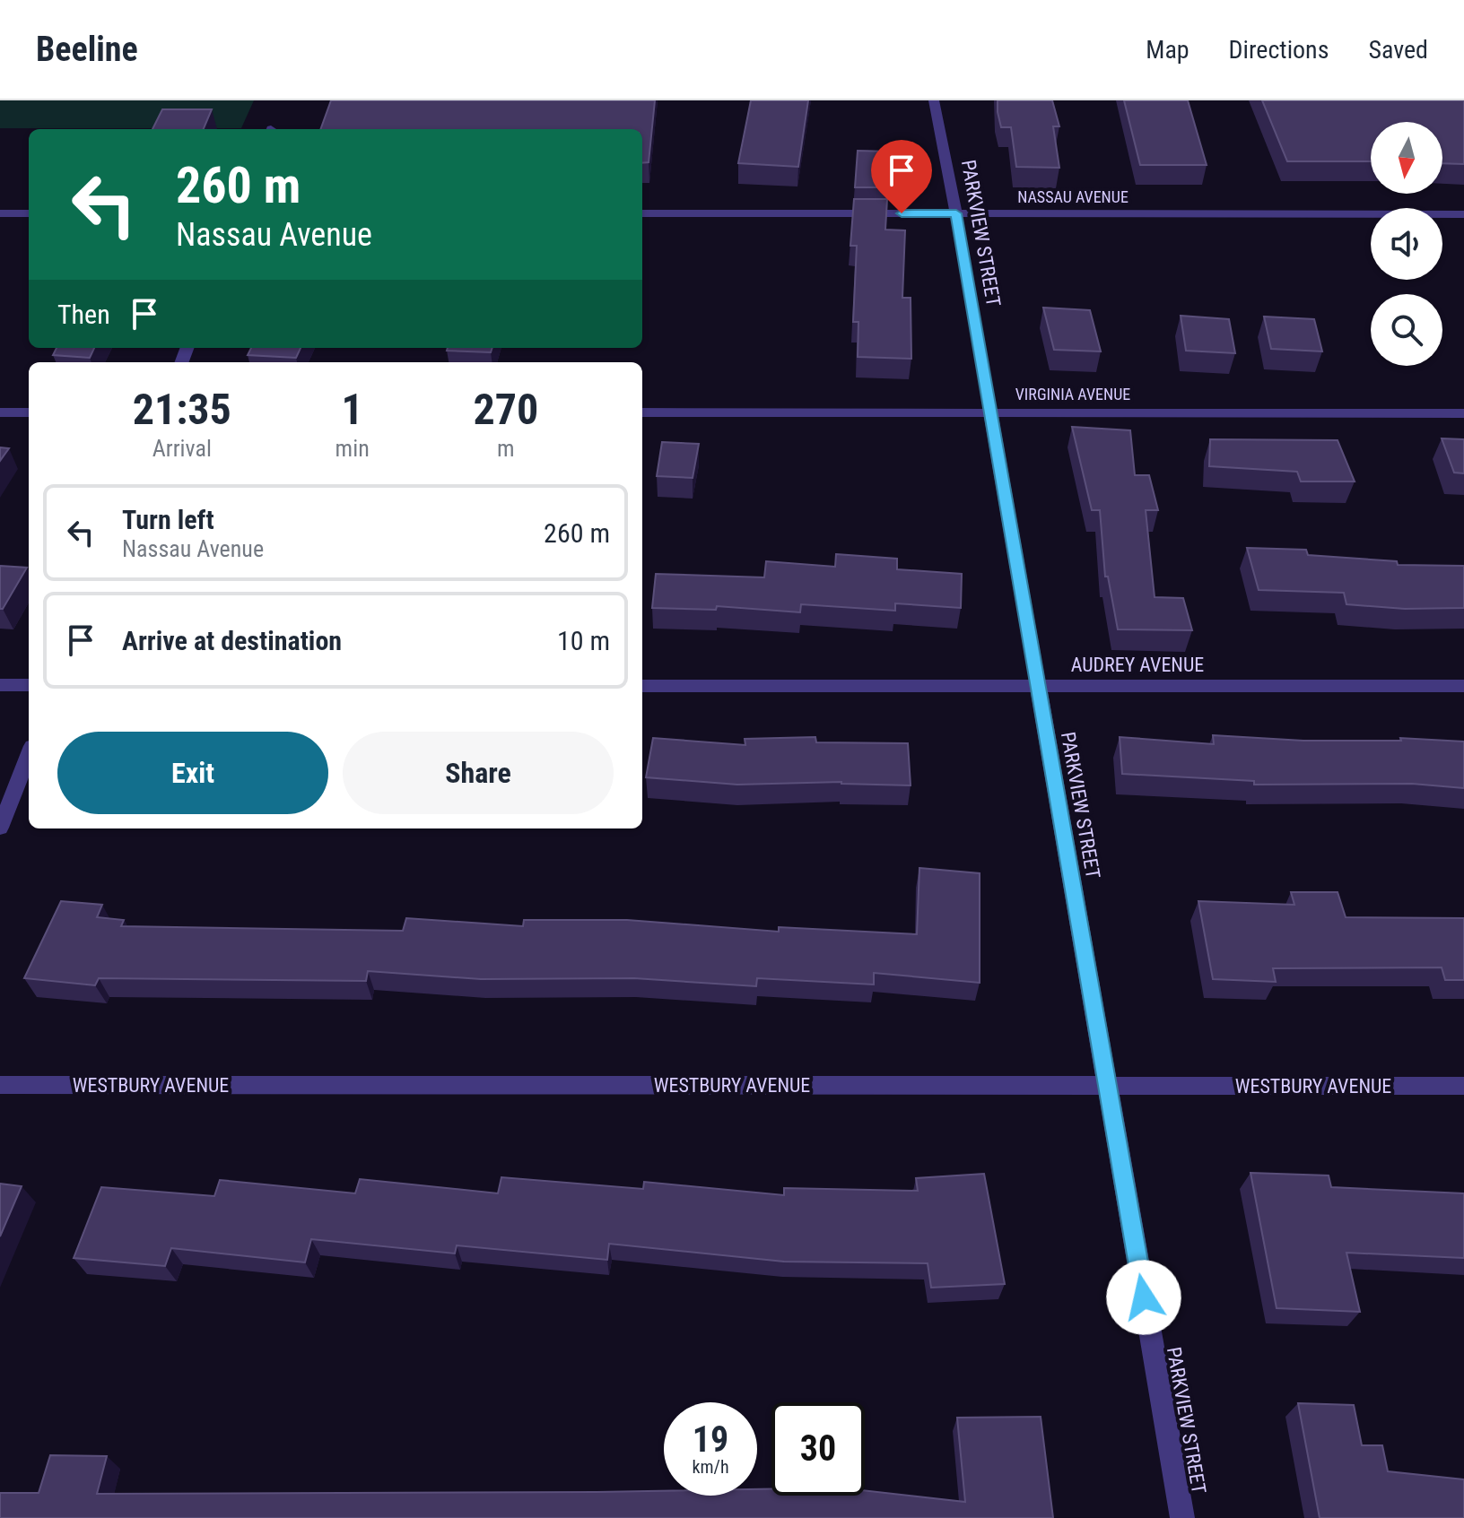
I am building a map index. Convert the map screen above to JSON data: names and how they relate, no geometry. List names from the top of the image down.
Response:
{
  "streets": {
    "street": [
      "NASSAU AVENUE",
      "PARKVIEW STREET",
      "VIRGINIA AVENUE",
      "AUDREY AVENUE",
      "WESTBURY AVENUE"
    ]
  },
  "crossings": [
    ["NASSAU AVENUE", "PARKVIEW STREET"],
    ["PARKVIEW STREET", "VIRGINIA AVENUE"],
    ["PARKVIEW STREET", "AUDREY AVENUE"],
    ["PARKVIEW STREET", "WESTBURY AVENUE"]
  ],
  "north": "bottom",
  "page": {
    "header": "Beeline",
    "nav": ["Map", "Directions", "Saved"],
    "turn": ["260 m", "Nassau Avenue"],
    "then": "Then",
    "eta": [
      "21:35",
      "Arrival",
      "1",
      "min",
      "270",
      "m"
    ],
    "list": [
      {
        "name": "Turn left",
        "note": "Nassau Avenue",
        "value": "260 m"
      },
      {
        "name": "Arrive at destination",
        "value": "10 m"
      }
    ],
    "buttons": ["Exit", "Share"],
    "speed": "19 km/h",
    "limit": "30"
  }
}
